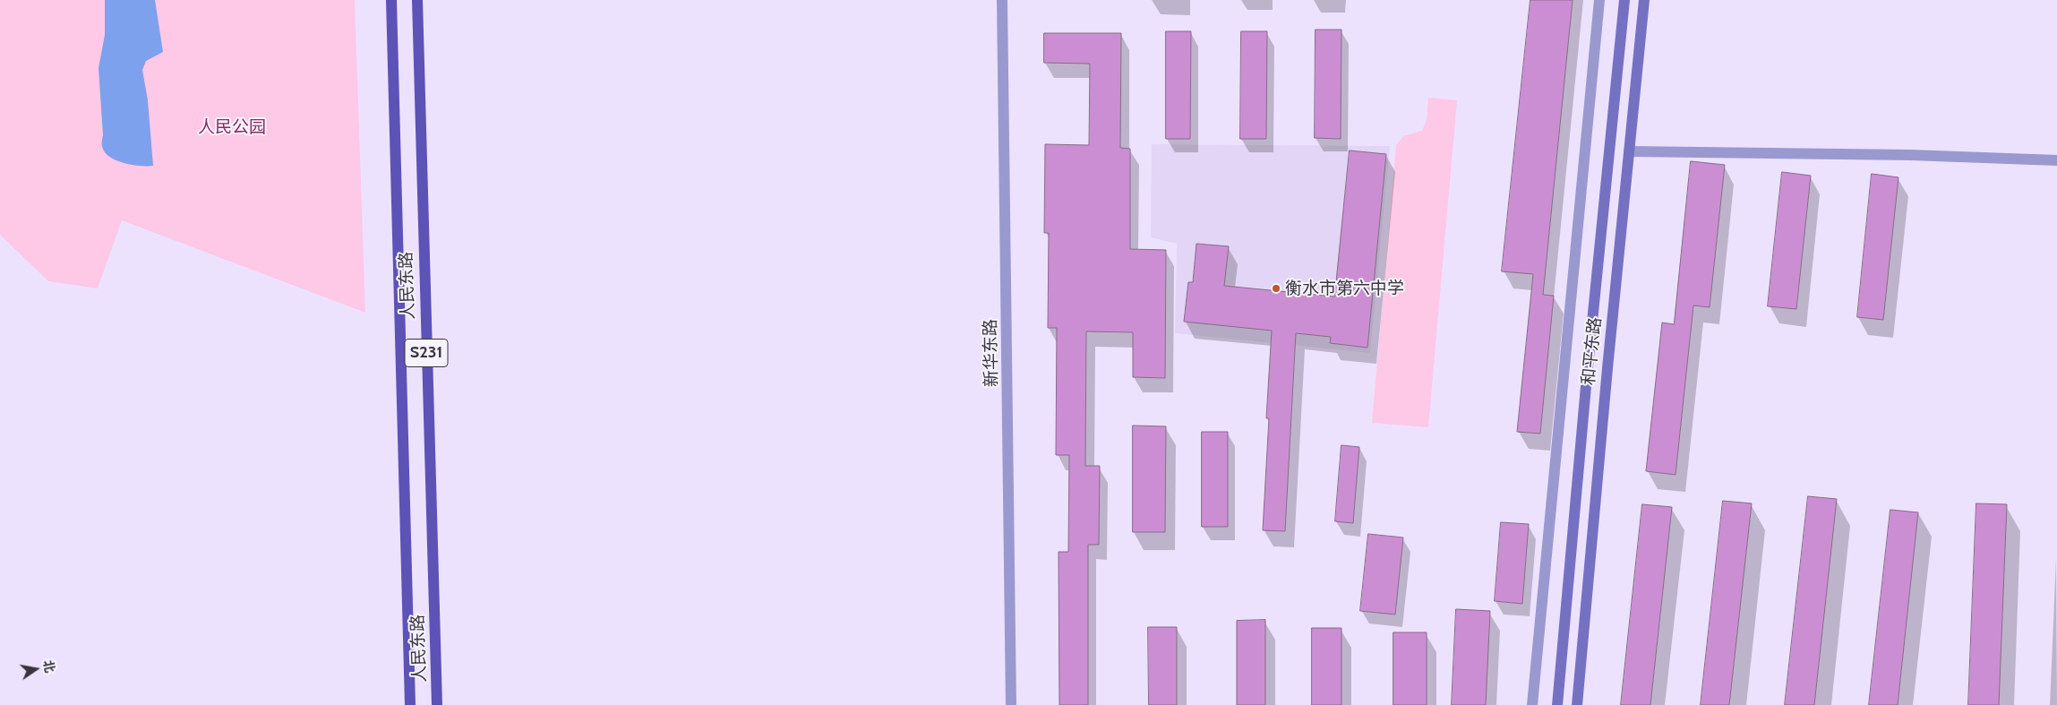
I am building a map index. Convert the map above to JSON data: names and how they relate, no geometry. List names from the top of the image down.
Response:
{
  "streets": {
    "main road": ["人民东路", "和平东路", "S231"],
    "street": ["新华东路"]
  },
  "parks": ["人民公园"],
  "places": ["衡水市第六中学"],
  "north": "right"
}
